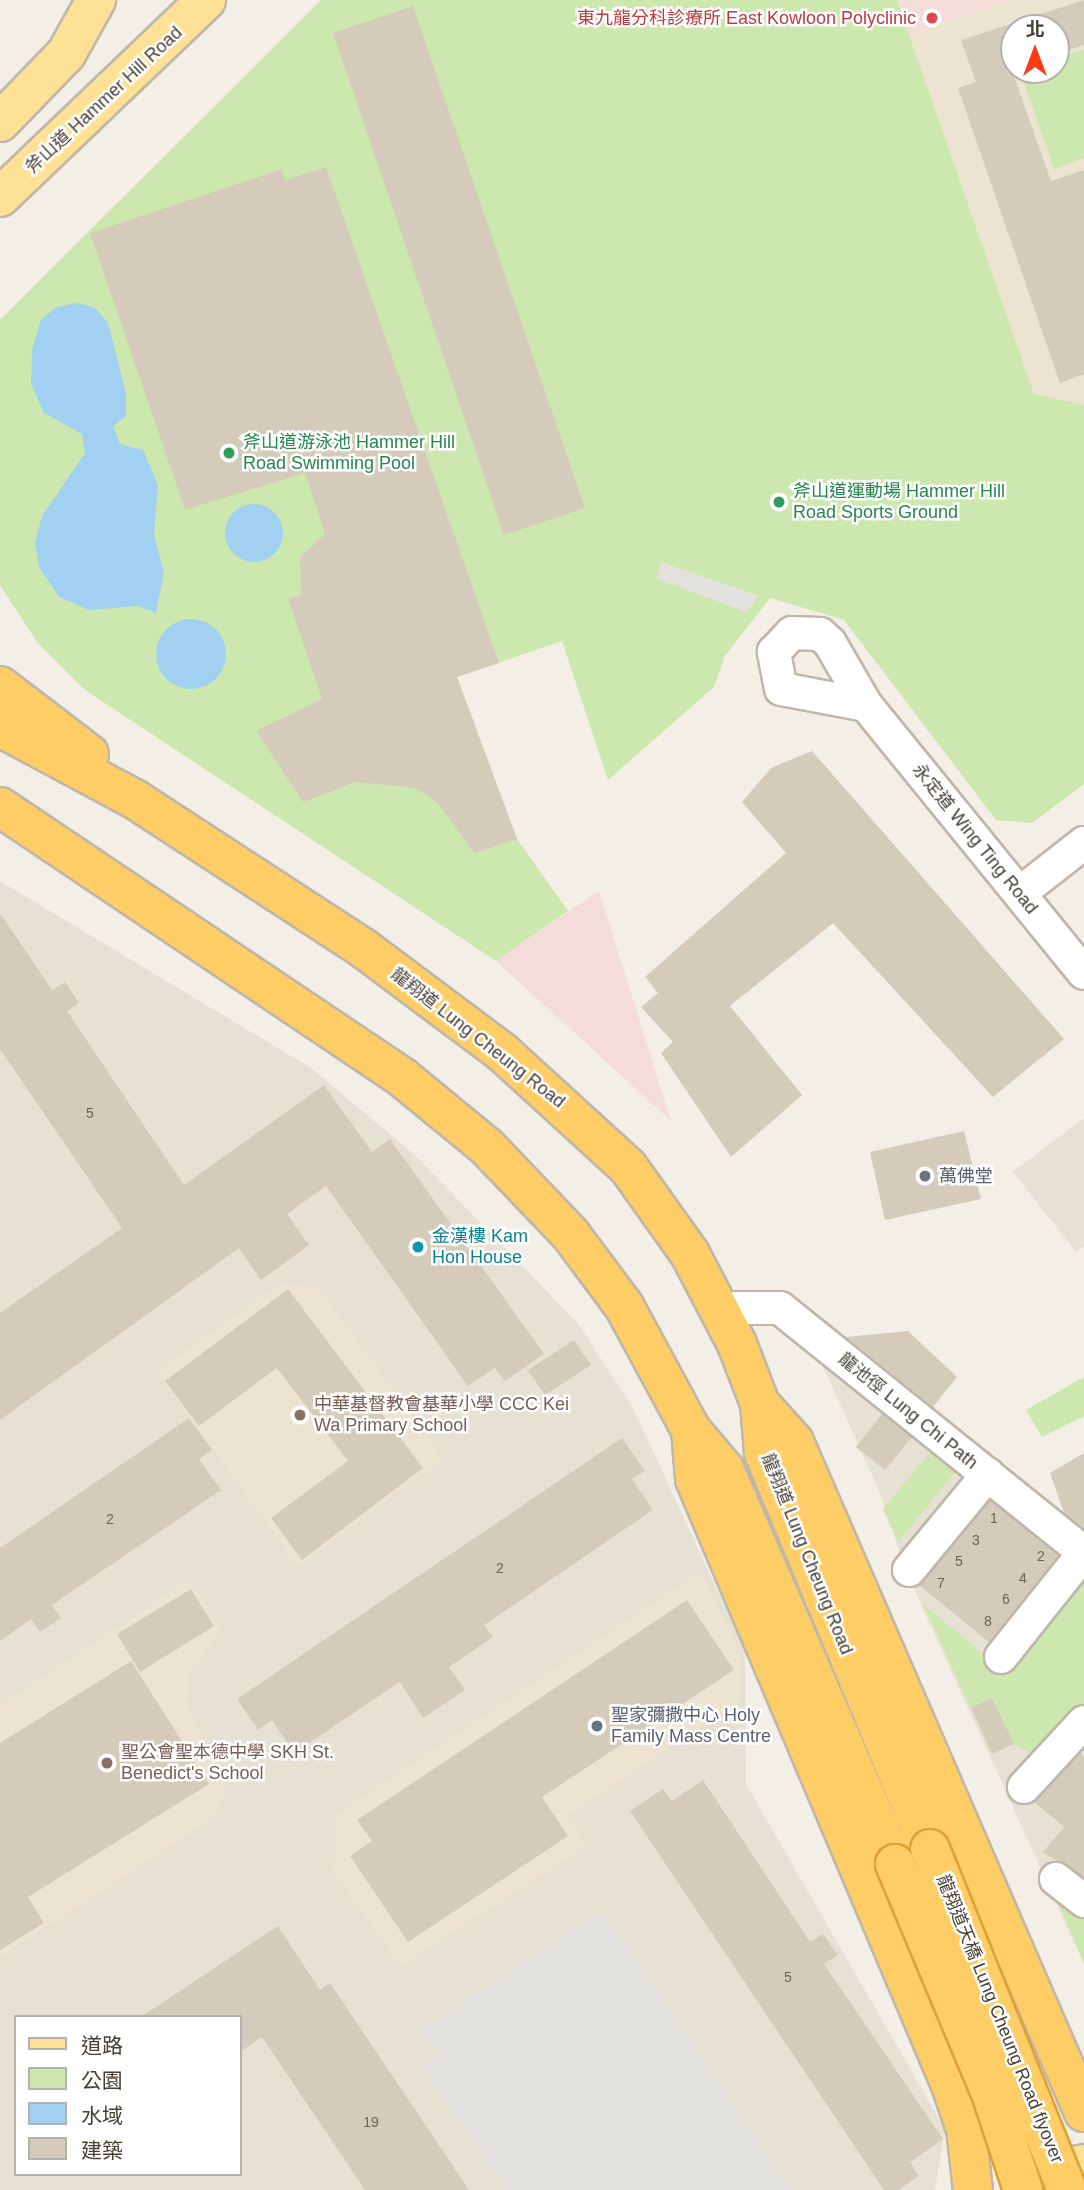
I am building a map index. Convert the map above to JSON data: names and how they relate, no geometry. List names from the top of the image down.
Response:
{
  "streets": {
    "highway": ["龍翔道 Lung Cheung Road", "龍翔道天橋 Lung Cheung Road flyover"],
    "main road": ["斧山道 Hammer Hill Road"],
    "street": ["永定道 Wing Ting Road", "龍池徑 Lung Chi Path"]
  },
  "crossings": [
    ["龍翔道 Lung Cheung Road", "龍池徑 Lung Chi Path"],
    ["龍翔道 Lung Cheung Road", "龍翔道天橋 Lung Cheung Road flyover"]
  ],
  "places": [
    "東九龍分科診療所 East Kowloon Polyclinic",
    "斧山道游泳池 Hammer Hill Road Swimming Pool",
    "斧山道運動場 Hammer Hill Road Sports Ground",
    "萬佛堂",
    "金漢樓 Kam Hon House",
    "中華基督教會基華小學 CCC Kei Wa Primary School",
    "聖家彌撒中心 Holy Family Mass Centre",
    "聖公會聖本德中學 SKH St. Benedict's School"
  ],
  "house_numbers": [
    "5",
    "1",
    "2",
    "3",
    "2",
    "5",
    "2",
    "4",
    "7",
    "6",
    "8",
    "5",
    "19"
  ],
  "legend": [
    "道路",
    "公園",
    "水域",
    "建築"
  ],
  "north": "top"
}
